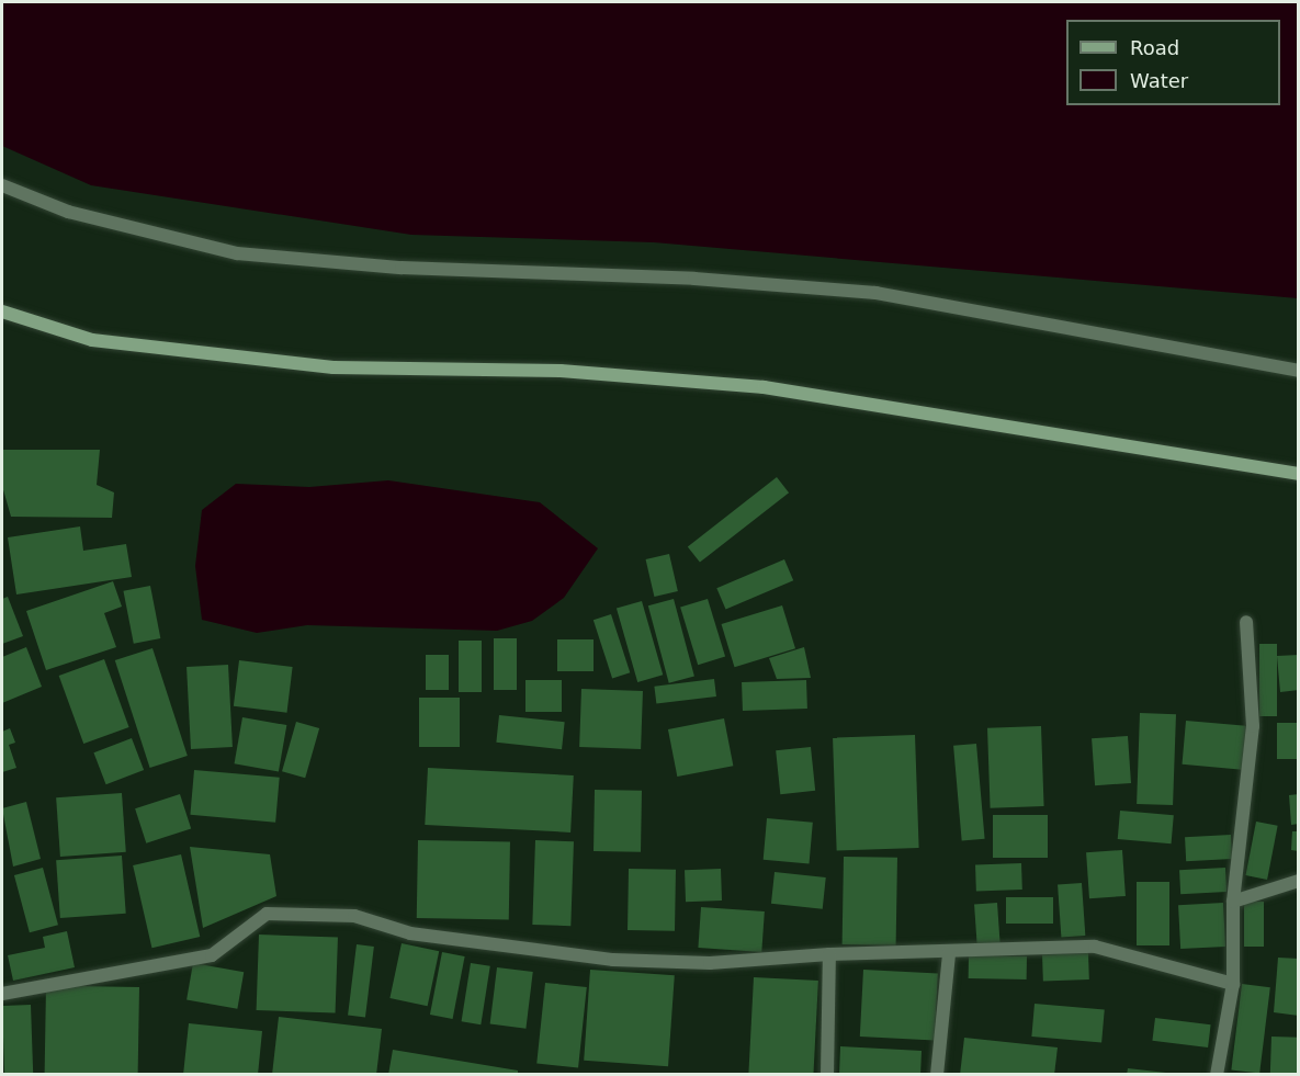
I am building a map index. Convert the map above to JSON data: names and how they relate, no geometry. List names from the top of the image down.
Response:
{
  "legend": ["Road", "Water"]
}
